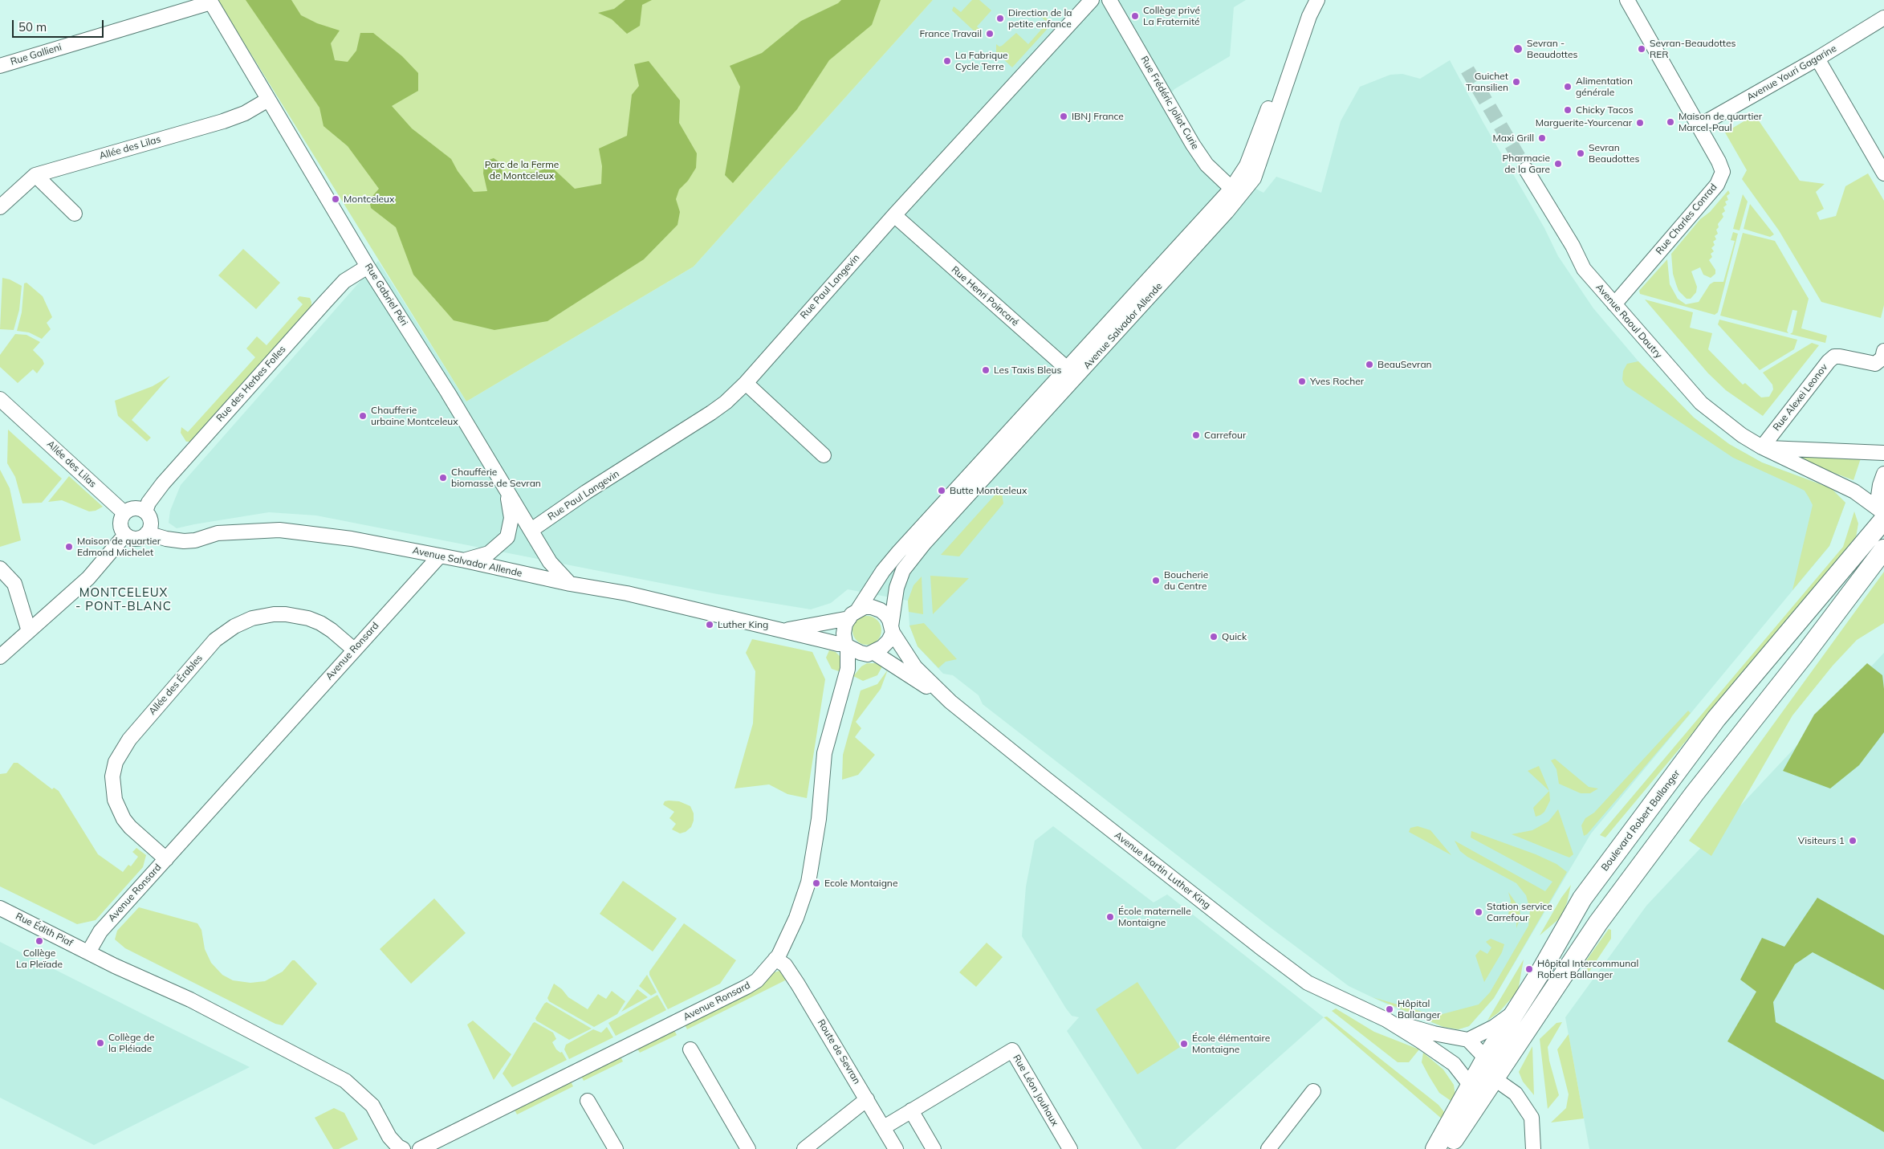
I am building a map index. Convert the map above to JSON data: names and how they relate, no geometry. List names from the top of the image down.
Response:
{
  "streets": {
    "main road": ["Boulevard Robert Ballanger"],
    "street": [
      "Rue Gallieni",
      "Avenue Youri Gagarine",
      "Rue Frédéric Joliot Curie",
      "Allée des Lilas",
      "Rue Charles Conrad",
      "Rue Paul Langevin",
      "Rue Gabriel Péri",
      "Rue Henri Poincaré",
      "Avenue Raoul Dautry",
      "Avenue Salvador Allende",
      "Rue des Herbes Folles",
      "Rue Alexei Leonov",
      "Avenue Ronsard",
      "Allée des Érables",
      "Avenue Martin Luther King",
      "Rue Édith Piaf",
      "Route de Sevran",
      "Rue Léon Jouhaux"
    ]
  },
  "crossings": [
    ["Rue Gallieni", "Rue Gabriel Péri"],
    ["Avenue Youri Gagarine", "Rue Charles Conrad"],
    ["Rue Frédéric Joliot Curie", "Avenue Salvador Allende"],
    ["Allée des Lilas", "Rue Gabriel Péri"],
    ["Allée des Lilas", "Avenue Salvador Allende"],
    ["Allée des Lilas", "Rue des Herbes Folles"],
    ["Rue Charles Conrad", "Avenue Raoul Dautry"],
    ["Rue Paul Langevin", "Rue Gabriel Péri"],
    ["Rue Paul Langevin", "Rue Henri Poincaré"],
    ["Rue Gabriel Péri", "Avenue Salvador Allende"],
    ["Rue Gabriel Péri", "Rue des Herbes Folles"],
    ["Rue Henri Poincaré", "Avenue Salvador Allende"],
    ["Avenue Raoul Dautry", "Rue Alexei Leonov"],
    ["Avenue Raoul Dautry", "Boulevard Robert Ballanger"],
    ["Avenue Salvador Allende", "Rue des Herbes Folles"],
    ["Avenue Salvador Allende", "Avenue Ronsard"],
    ["Avenue Salvador Allende", "Avenue Martin Luther King"],
    ["Avenue Ronsard", "Allée des Érables"],
    ["Avenue Ronsard", "Avenue Martin Luther King"],
    ["Avenue Ronsard", "Rue Édith Piaf"],
    ["Avenue Ronsard", "Route de Sevran"],
    ["Boulevard Robert Ballanger", "Avenue Martin Luther King"],
    ["Route de Sevran", "Rue Léon Jouhaux"]
  ],
  "districts": ["MONTCELEUX - PONT-BLANC"],
  "parks": ["Parc de la Ferme de Montceleux"],
  "places": [
    "Collège privé La Fraternité",
    "Direction de la petite enfance",
    "France Travail",
    "Sevran - Beaudottes",
    "Sevran-Beaudottes RER",
    "La Fabrique Cycle Terre",
    "Guichet Transilien",
    "Alimentation générale",
    "Chicky Tacos",
    "IBNJ France",
    "Maison de quartier Marcel-Paul",
    "Marguerite-Yourcenar",
    "Maxi Grill",
    "Sevran Beaudottes",
    "Pharmacie de la Gare",
    "Montceleux",
    "BeauSevran",
    "Les Taxis Bleus",
    "Yves Rocher",
    "Chaufferie urbaine Montceleux",
    "Carrefour",
    "Chaufferie biomasse de Sevran",
    "Butte Montceleux",
    "Maison de quartier Edmond Michelet",
    "Boucherie du Centre",
    "Luther King",
    "Quick",
    "Visiteurs 1",
    "Ecole Montaigne",
    "Station service Carrefour",
    "École maternelle Montaigne",
    "Collège La Pleïade",
    "Hôpital Intercommunal Robert Ballanger",
    "Hôpital Ballanger",
    "Collège de la Pléiade",
    "École élémentaire Montaigne"
  ],
  "scale_bar": "50 m"
}
